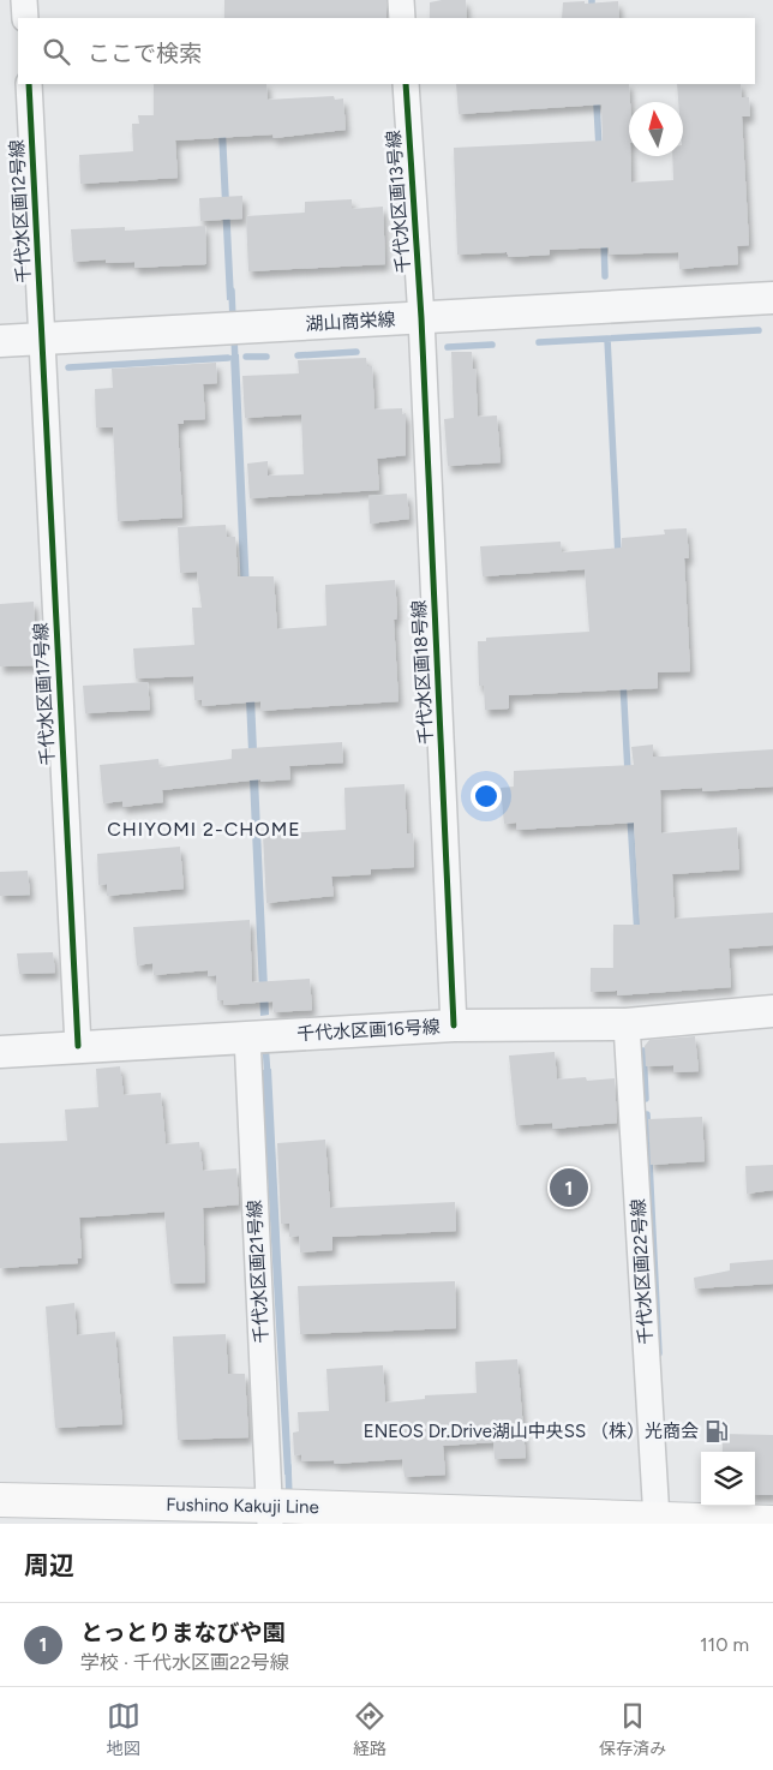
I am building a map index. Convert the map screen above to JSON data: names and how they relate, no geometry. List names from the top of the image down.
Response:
{
  "streets": {
    "main road": ["Fushino Kakuji Line"],
    "street": [
      "千代水区画13号線",
      "千代水区画12号線",
      "湖山商栄線",
      "千代水区画18号線",
      "千代水区画17号線",
      "千代水区画16号線",
      "千代水区画21号線",
      "千代水区画22号線"
    ]
  },
  "crossings": [
    ["千代水区画13号線", "湖山商栄線"],
    ["千代水区画13号線", "千代水区画18号線"],
    ["千代水区画12号線", "湖山商栄線"],
    ["千代水区画12号線", "千代水区画17号線"],
    ["湖山商栄線", "千代水区画18号線"],
    ["湖山商栄線", "千代水区画17号線"],
    ["千代水区画18号線", "千代水区画16号線"],
    ["千代水区画17号線", "千代水区画16号線"],
    ["千代水区画16号線", "千代水区画21号線"],
    ["千代水区画16号線", "千代水区画22号線"],
    ["千代水区画21号線", "Fushino Kakuji Line"],
    ["千代水区画22号線", "Fushino Kakuji Line"]
  ],
  "districts": ["CHIYOMI 2-CHOME"],
  "places": {
    "fuel station": ["ENEOS Dr.Drive湖山中央SS （株）光商会"]
  },
  "north": "top",
  "page": {
    "search": "ここで検索",
    "pins": "1",
    "heading": "周辺",
    "list": [
      {
        "mark": "1",
        "name": "とっとりまなびや園",
        "note": "学校 · 千代水区画22号線",
        "value": "110 m"
      }
    ],
    "nav": ["地図", "経路", "保存済み"]
  }
}
